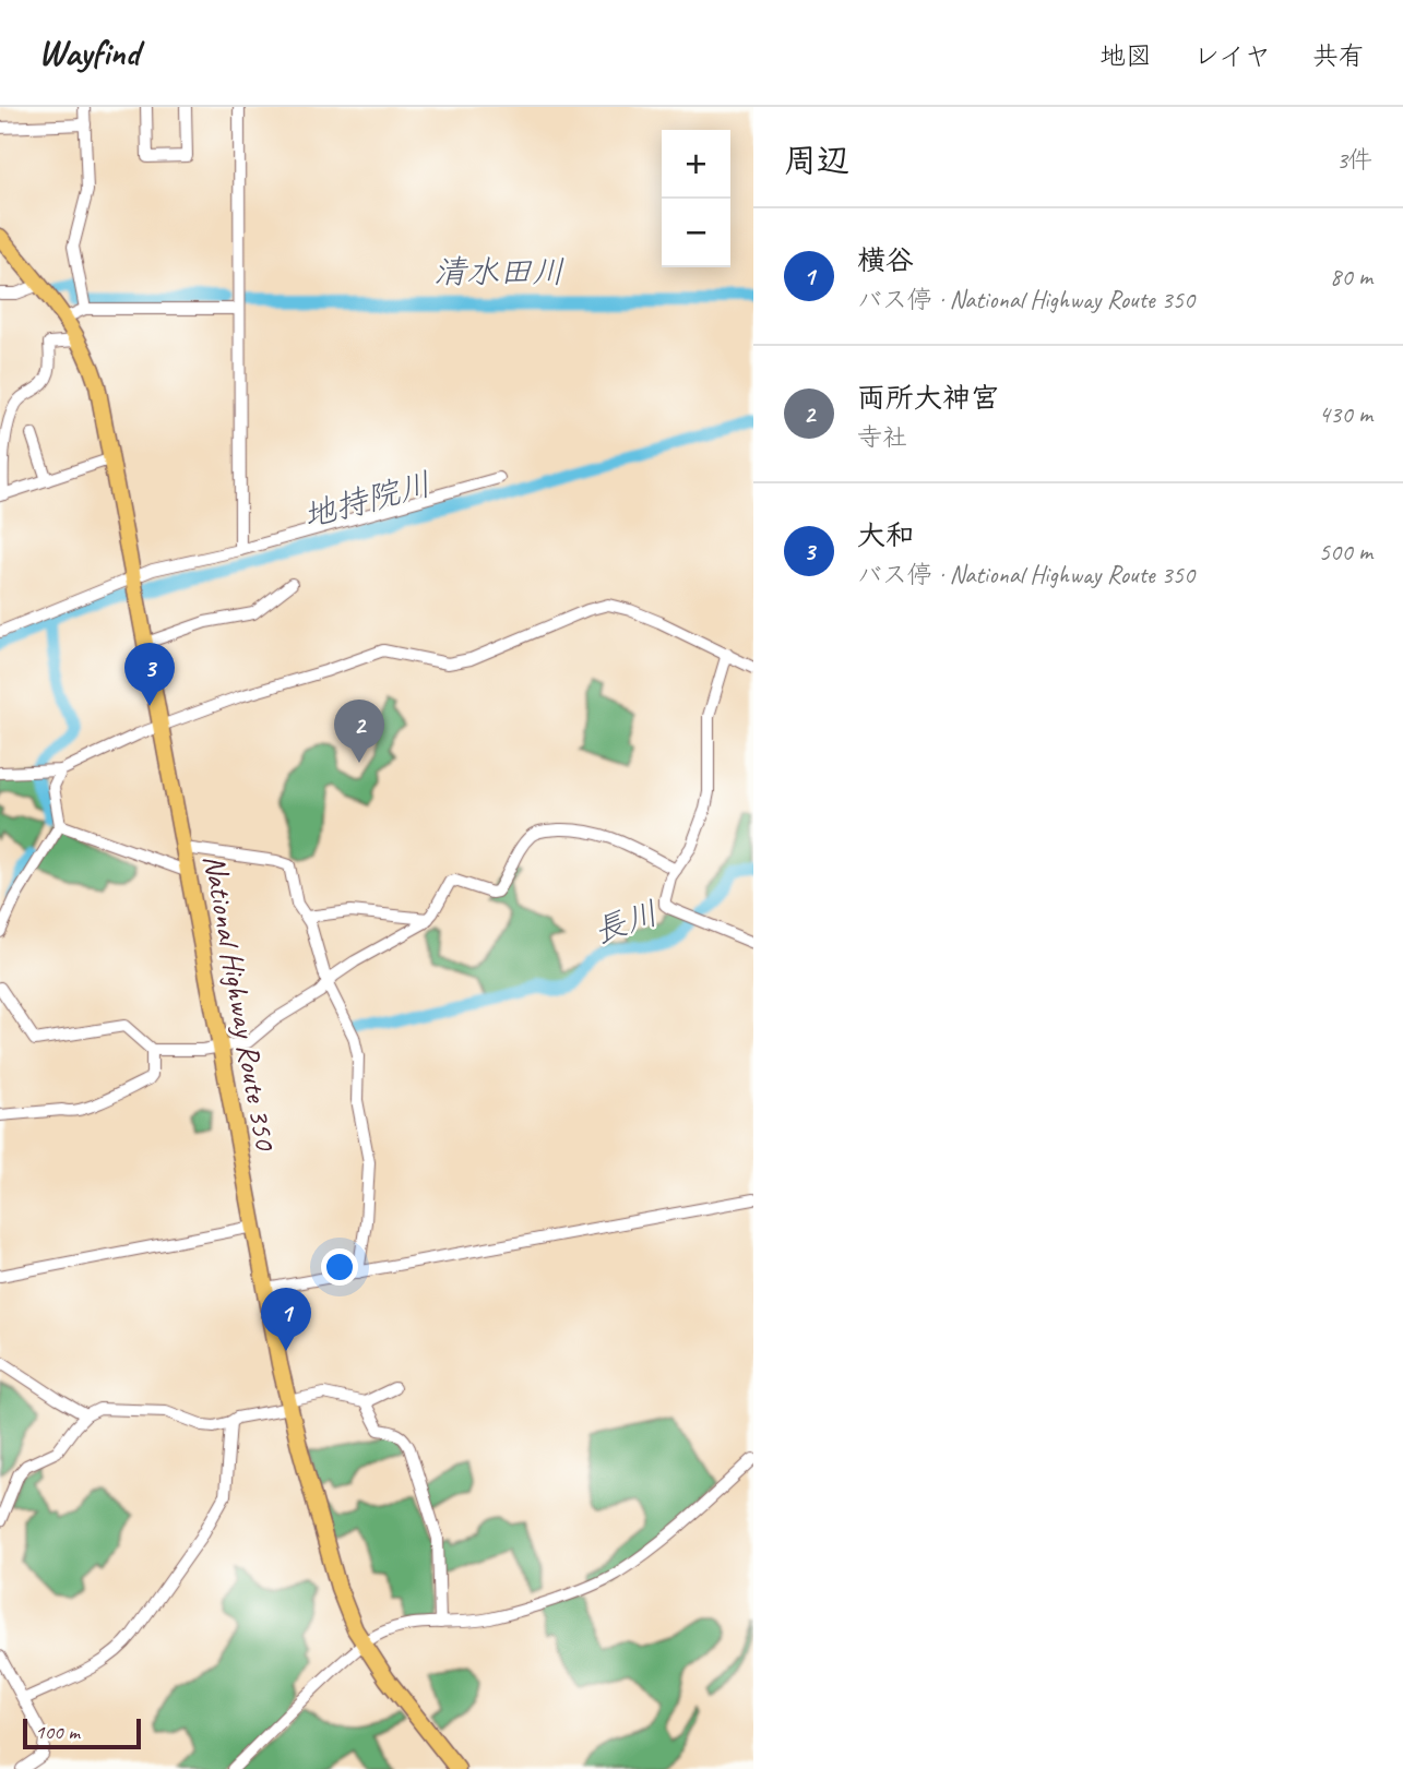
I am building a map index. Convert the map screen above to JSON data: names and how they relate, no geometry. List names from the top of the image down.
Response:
{
  "streets": {
    "highway": ["National Highway Route 350"]
  },
  "water": ["清水田川", "地持院川", "長川"],
  "scale_bar": "100 m",
  "page": {
    "header": "Wayfind",
    "nav": ["地図", "レイヤ", "共有"],
    "heading": ["周辺", "3件"],
    "map_buttons": ["+", "−"],
    "list": [
      {
        "mark": "1",
        "name": "横谷",
        "note": "バス停 · National Highway Route 350",
        "value": "80 m"
      },
      {
        "mark": "2",
        "name": "両所大神宮",
        "note": "寺社",
        "value": "430 m"
      },
      {
        "mark": "3",
        "name": "大和",
        "note": "バス停 · National Highway Route 350",
        "value": "500 m"
      }
    ],
    "pins": ["3", "2", "1"],
    "scale": "100 m"
  }
}
